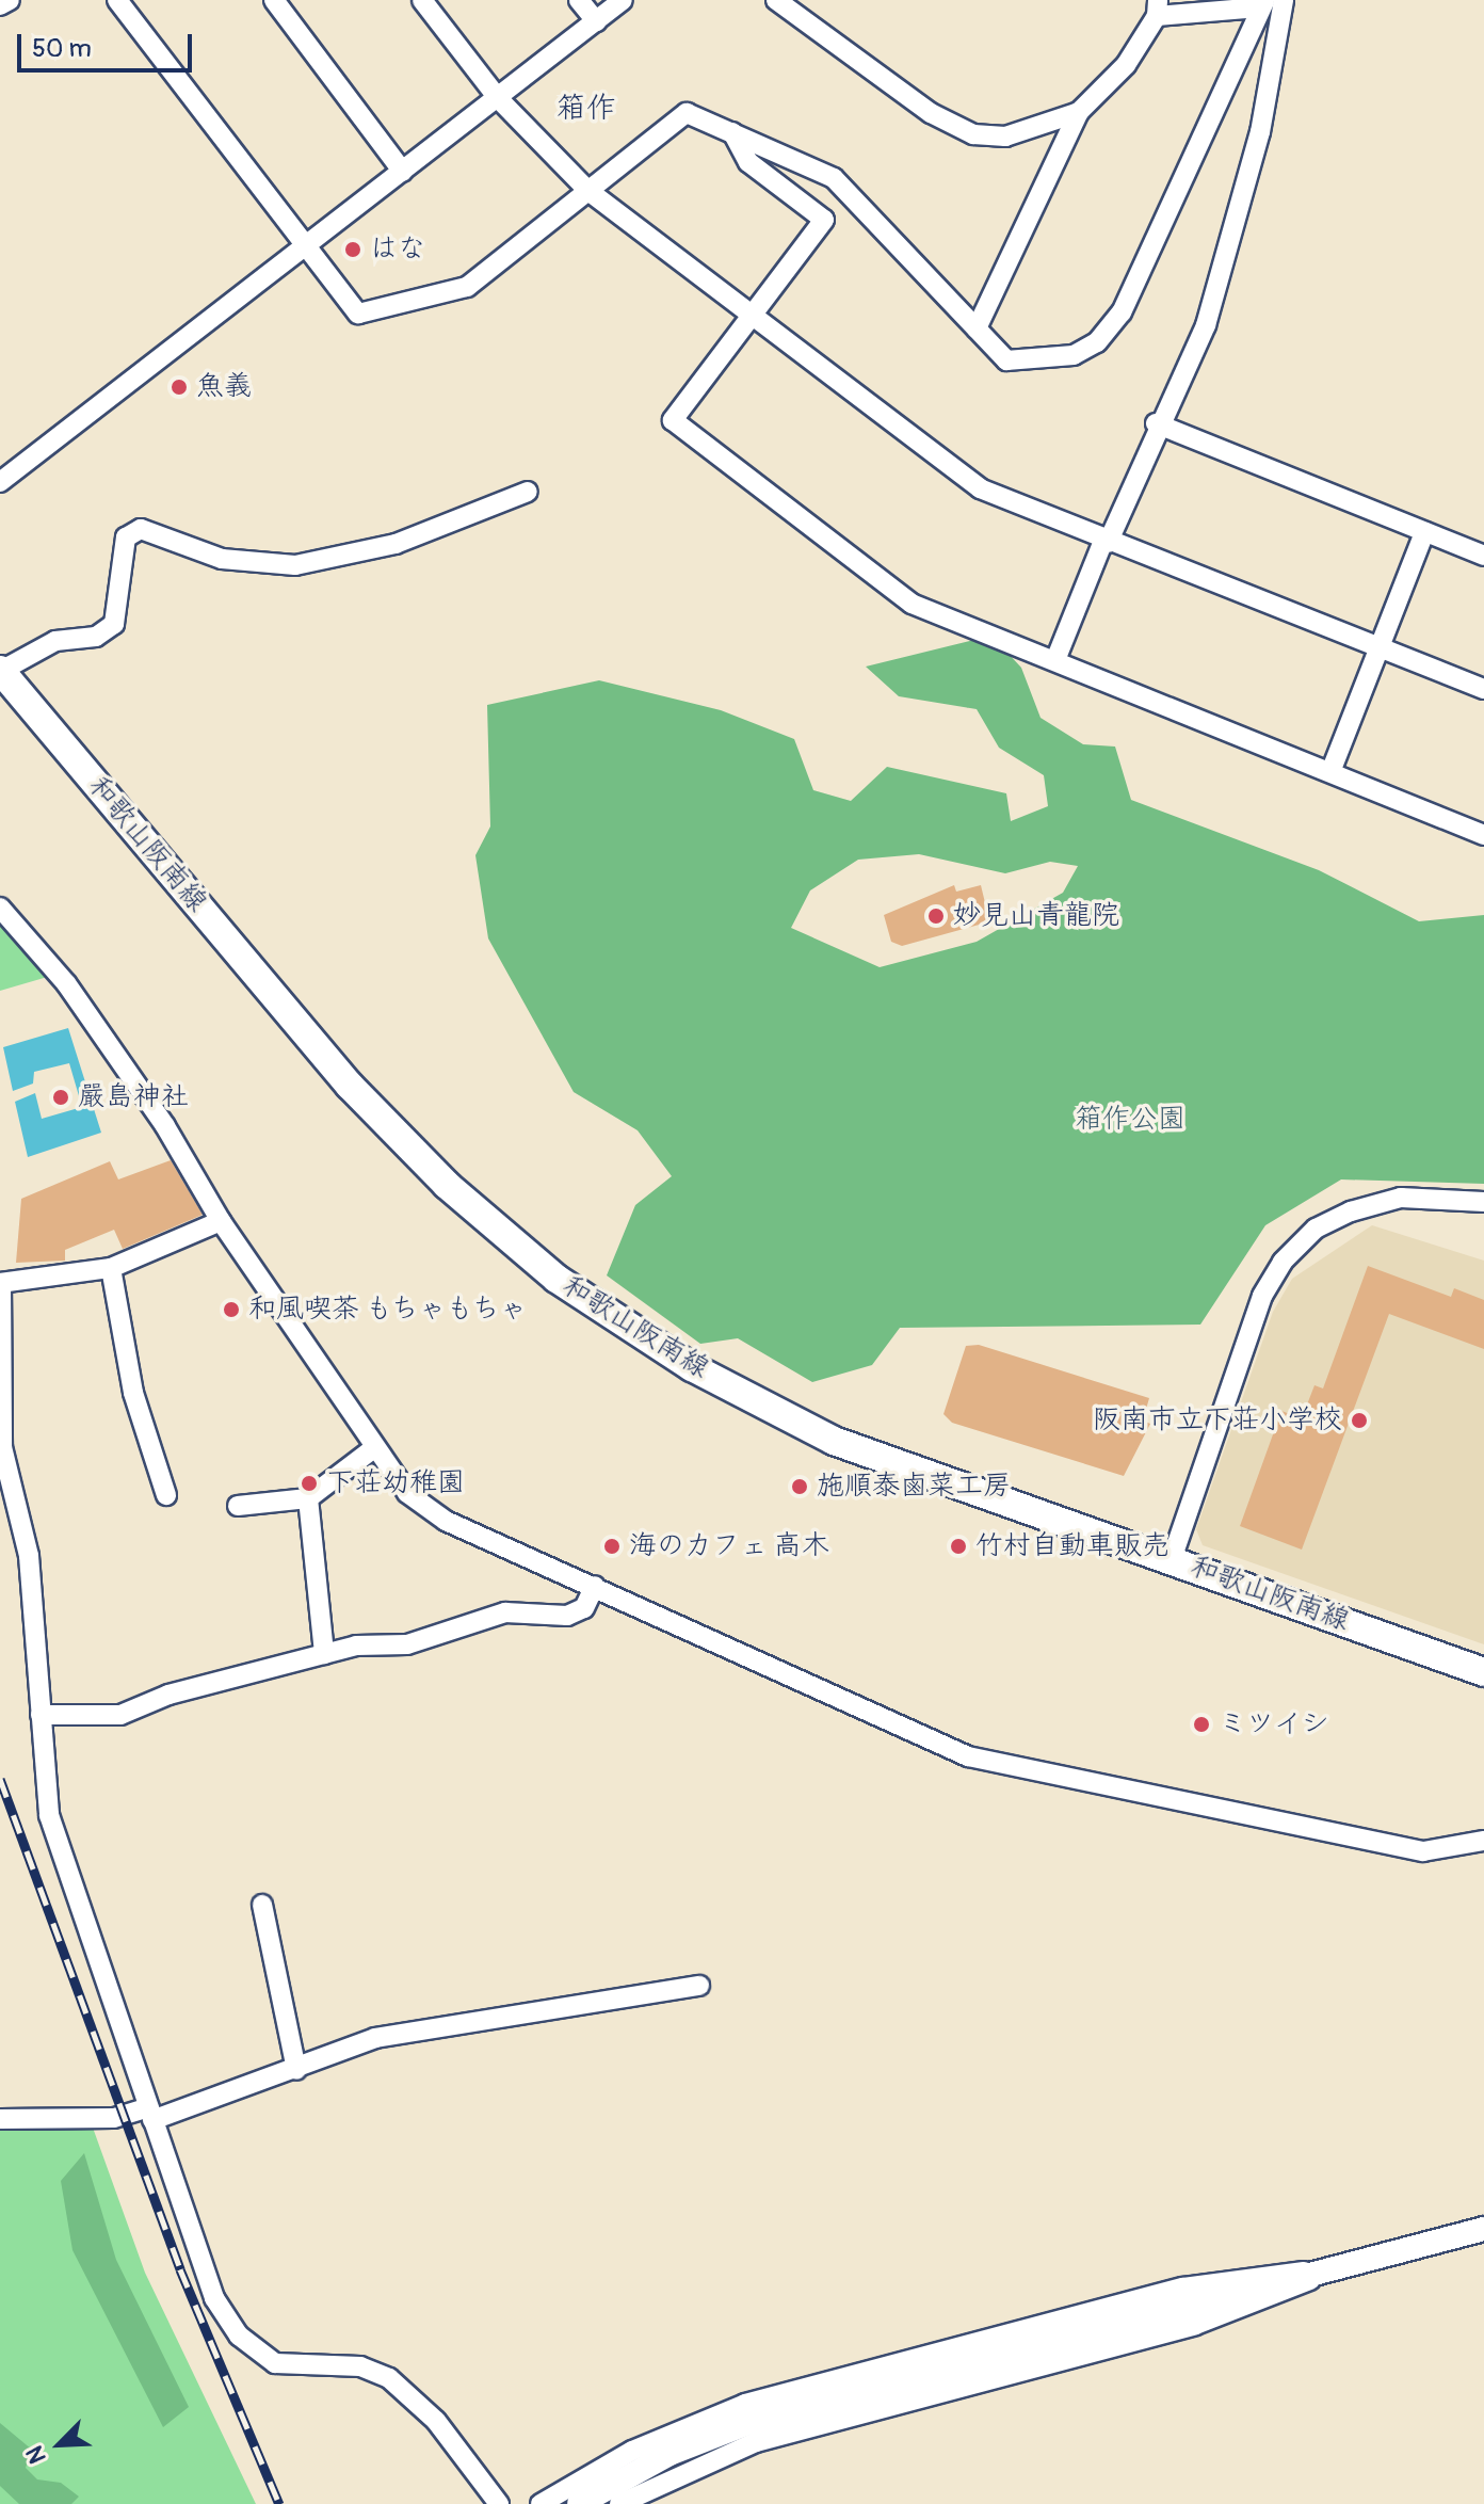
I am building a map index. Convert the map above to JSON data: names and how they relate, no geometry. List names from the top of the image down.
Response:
{
  "streets": {
    "main road": ["和歌山阪南線"]
  },
  "districts": ["箱作"],
  "parks": ["箱作公園"],
  "places": [
    "はな",
    "魚義",
    "妙見山青龍院",
    "嚴島神社",
    "和風喫茶 もちゃもちゃ",
    "阪南市立下荘小学校",
    "下荘幼稚園",
    "施順泰鹵菜工房",
    "海のカフェ 高木",
    "竹村自動車販売",
    "ミツイシ"
  ],
  "scale_bar": "50 m",
  "north": "bottom left"
}
